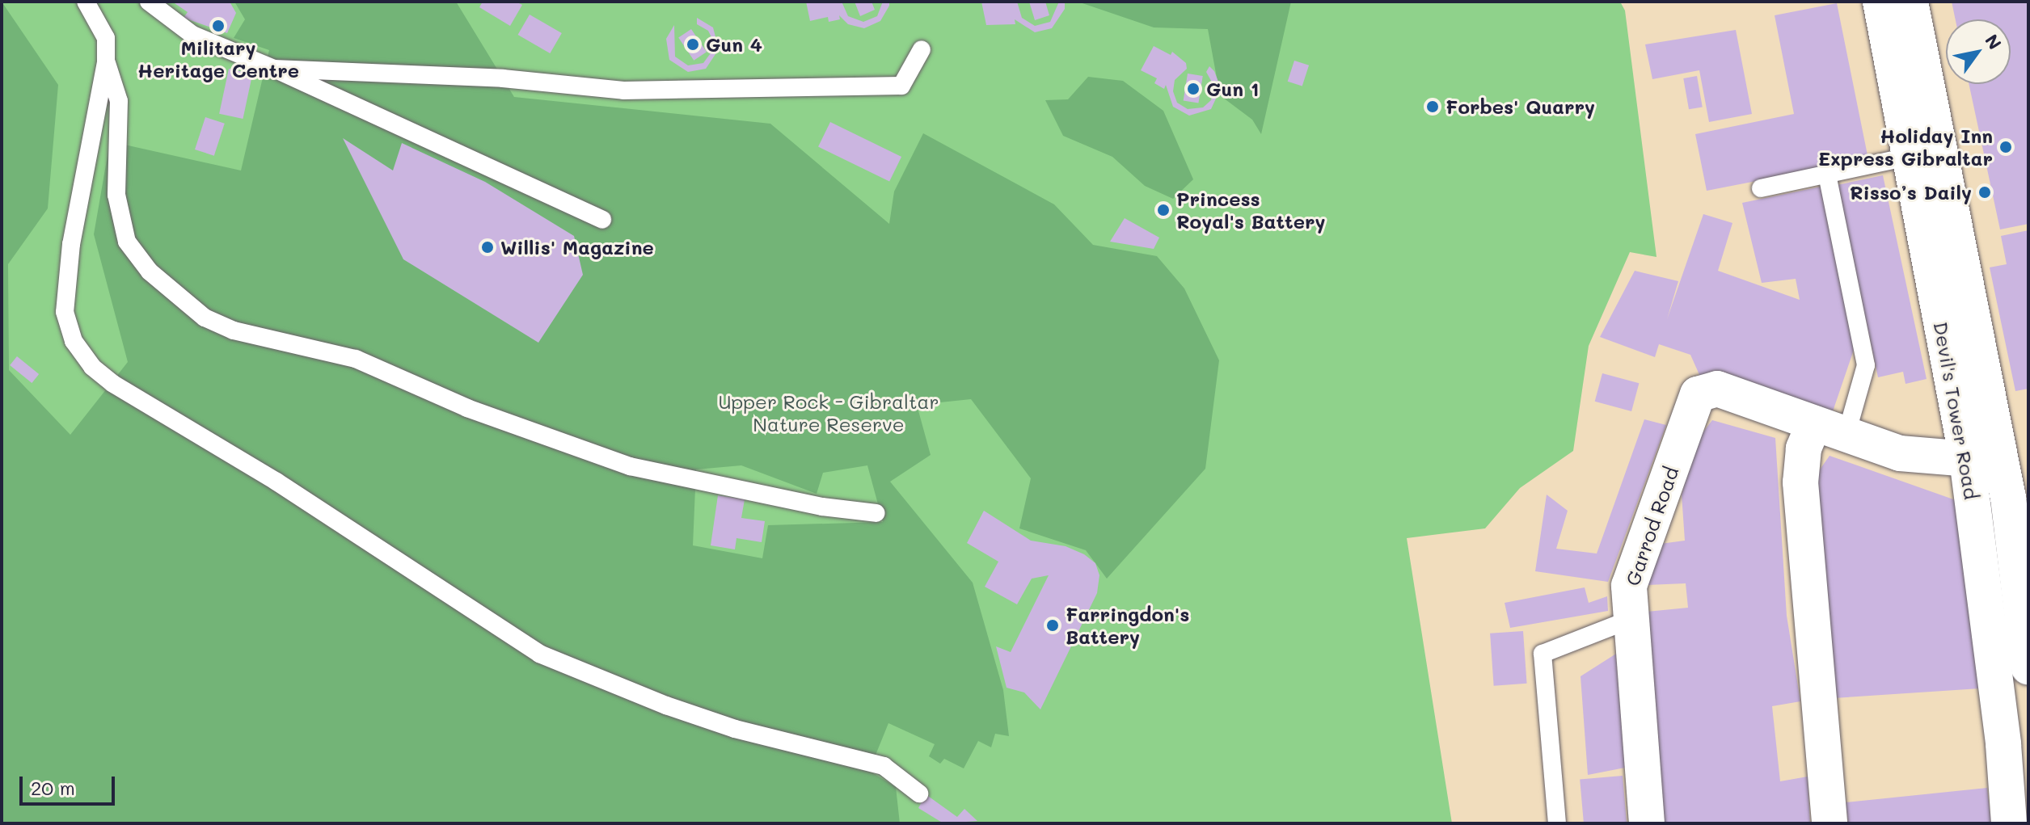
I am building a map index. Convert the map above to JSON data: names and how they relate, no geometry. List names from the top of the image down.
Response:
{
  "streets": {
    "main road": ["Devil's Tower Road", "Garrod Road"]
  },
  "crossings": [
    ["Devil's Tower Road", "Garrod Road"]
  ],
  "parks": ["Upper Rock - Gibraltar Nature Reserve"],
  "places": [
    "Military Heritage Centre",
    "Gun 4",
    "Gun 1",
    "Forbes' Quarry",
    "Holiday Inn Express Gibraltar",
    "Risso’s Daily",
    "Princess Royal's Battery",
    "Willis' Magazine",
    "Farringdon's Battery"
  ],
  "scale_bar": "20 m",
  "north": "top right"
}
